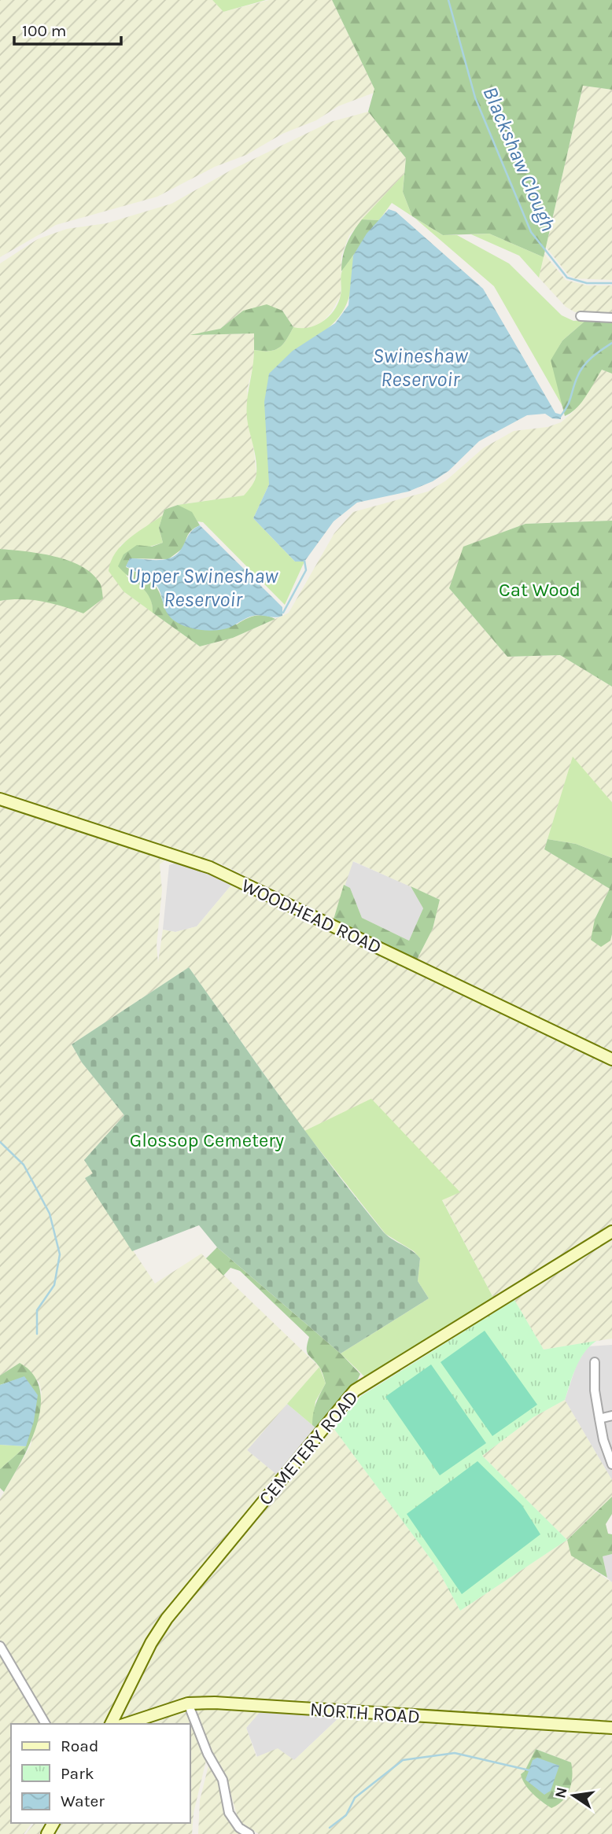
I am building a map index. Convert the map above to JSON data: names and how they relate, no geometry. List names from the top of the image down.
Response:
{
  "streets": {
    "street": ["WOODHEAD ROAD", "CEMETERY ROAD", "NORTH ROAD"]
  },
  "water": ["Blackshaw Clough", "Swineshaw Reservoir", "Upper Swineshaw Reservoir"],
  "parks": ["Cat Wood", "Glossop Cemetery"],
  "legend": ["Road", "Park", "Water"],
  "scale_bar": "100 m",
  "north": "left"
}
